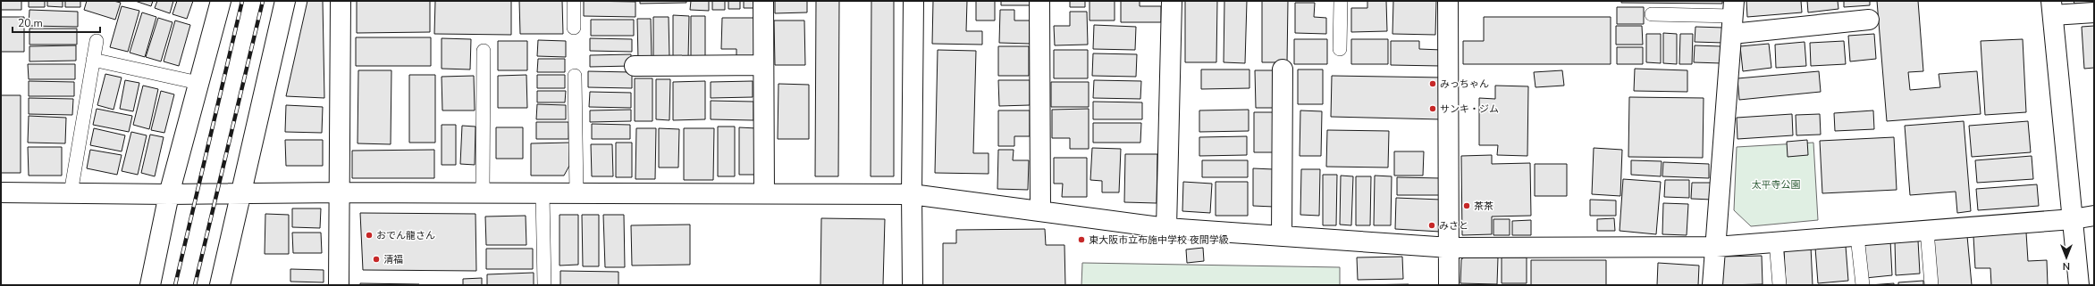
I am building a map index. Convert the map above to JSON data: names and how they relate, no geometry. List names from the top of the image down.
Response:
{
  "parks": ["太平寺公園"],
  "places": [
    "みっちゃん",
    "サンキ・ジム",
    "茶茶",
    "みさと",
    "おでん龍さん",
    "東大阪市立布施中学校 夜間学級",
    "清福"
  ],
  "scale_bar": "20 m",
  "north": "bottom"
}
